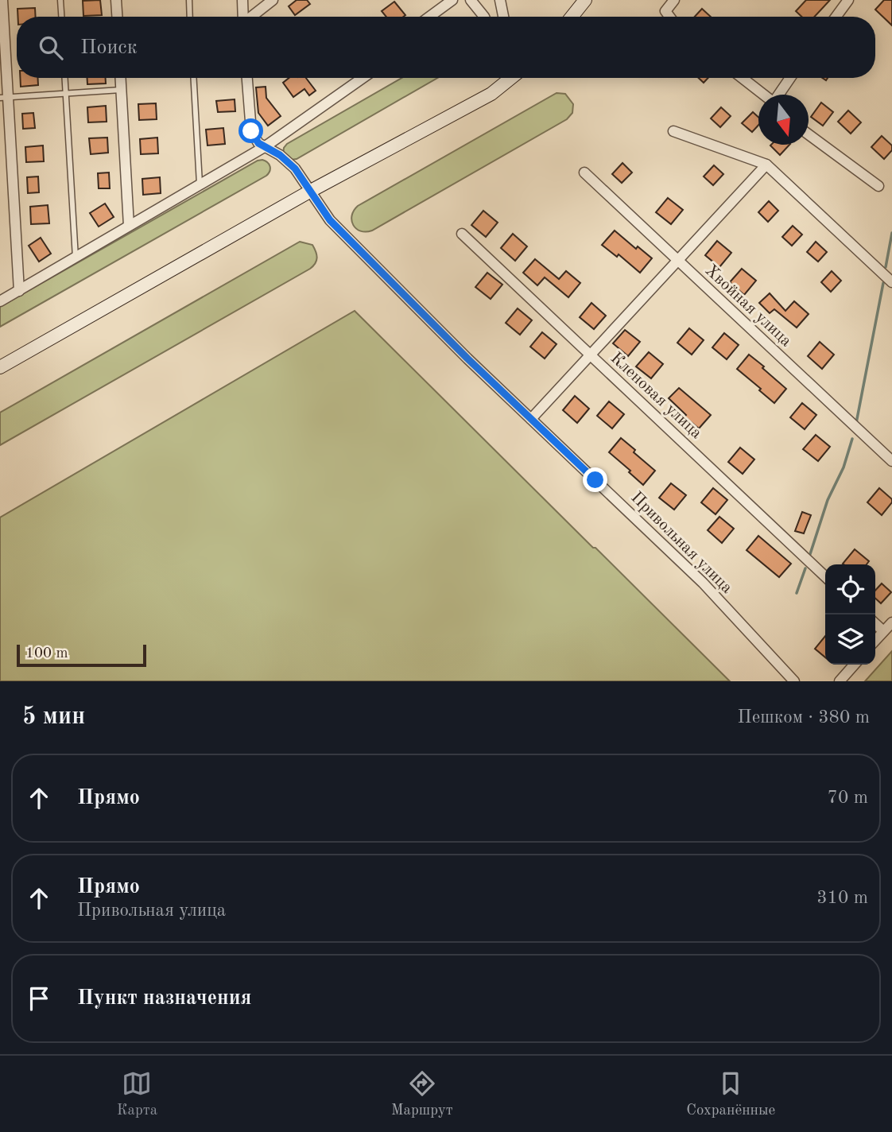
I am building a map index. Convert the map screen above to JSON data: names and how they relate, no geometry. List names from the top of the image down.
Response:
{
  "streets": {
    "street": ["Хвойная улица", "Кленовая улица", "Привольная улица"]
  },
  "scale_bar": "100 m",
  "north": "bottom",
  "page": {
    "search": "Поиск",
    "scale": "100 m",
    "heading": ["5 мин", "Пешком · 380 m"],
    "list": [
      ["Прямо", "70 m"],
      ["Прямо", "Привольная улица", "310 m"],
      "Пункт назначения"
    ],
    "nav": ["Карта", "Маршрут", "Сохранённые"]
  }
}
